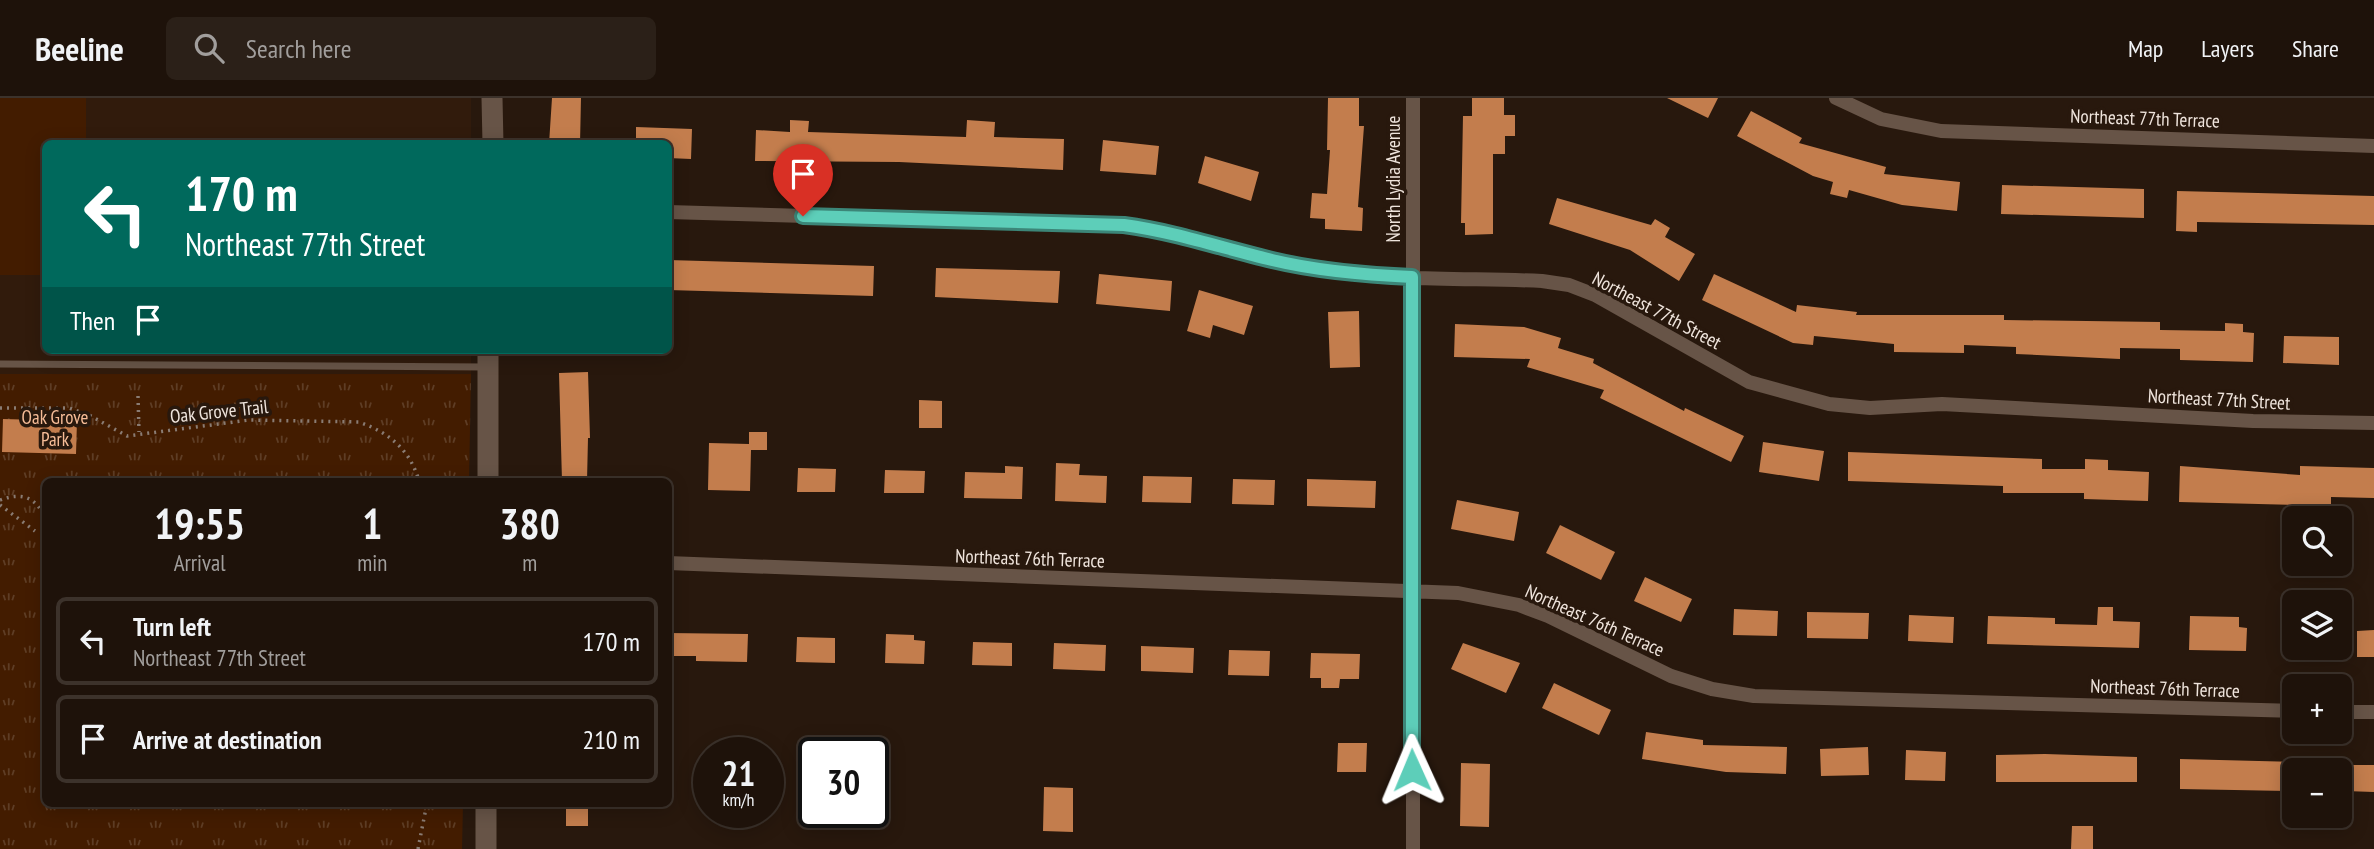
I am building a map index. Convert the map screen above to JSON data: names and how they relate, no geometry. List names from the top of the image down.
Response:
{
  "streets": {
    "street": [
      "Northeast 77th Terrace",
      "North Lydia Avenue",
      "Northeast 77th Street",
      "Northeast 76th Terrace"
    ],
    "path": ["Oak Grove Trail"]
  },
  "crossings": [
    ["North Lydia Avenue", "Northeast 77th Street"],
    ["North Lydia Avenue", "Northeast 76th Terrace"]
  ],
  "parks": ["Oak Grove Park"],
  "page": {
    "header": "Beeline",
    "search": "Search here",
    "nav": ["Map", "Layers", "Share"],
    "turn": ["170 m", "Northeast 77th Street"],
    "then": "Then",
    "eta": [
      "19:55",
      "Arrival",
      "1",
      "min",
      "380",
      "m"
    ],
    "map_buttons": ["+", "−"],
    "list": [
      {
        "name": "Turn left",
        "note": "Northeast 77th Street",
        "value": "170 m"
      },
      {
        "name": "Arrive at destination",
        "value": "210 m"
      }
    ],
    "speed": "21 km/h",
    "limit": "30"
  }
}
